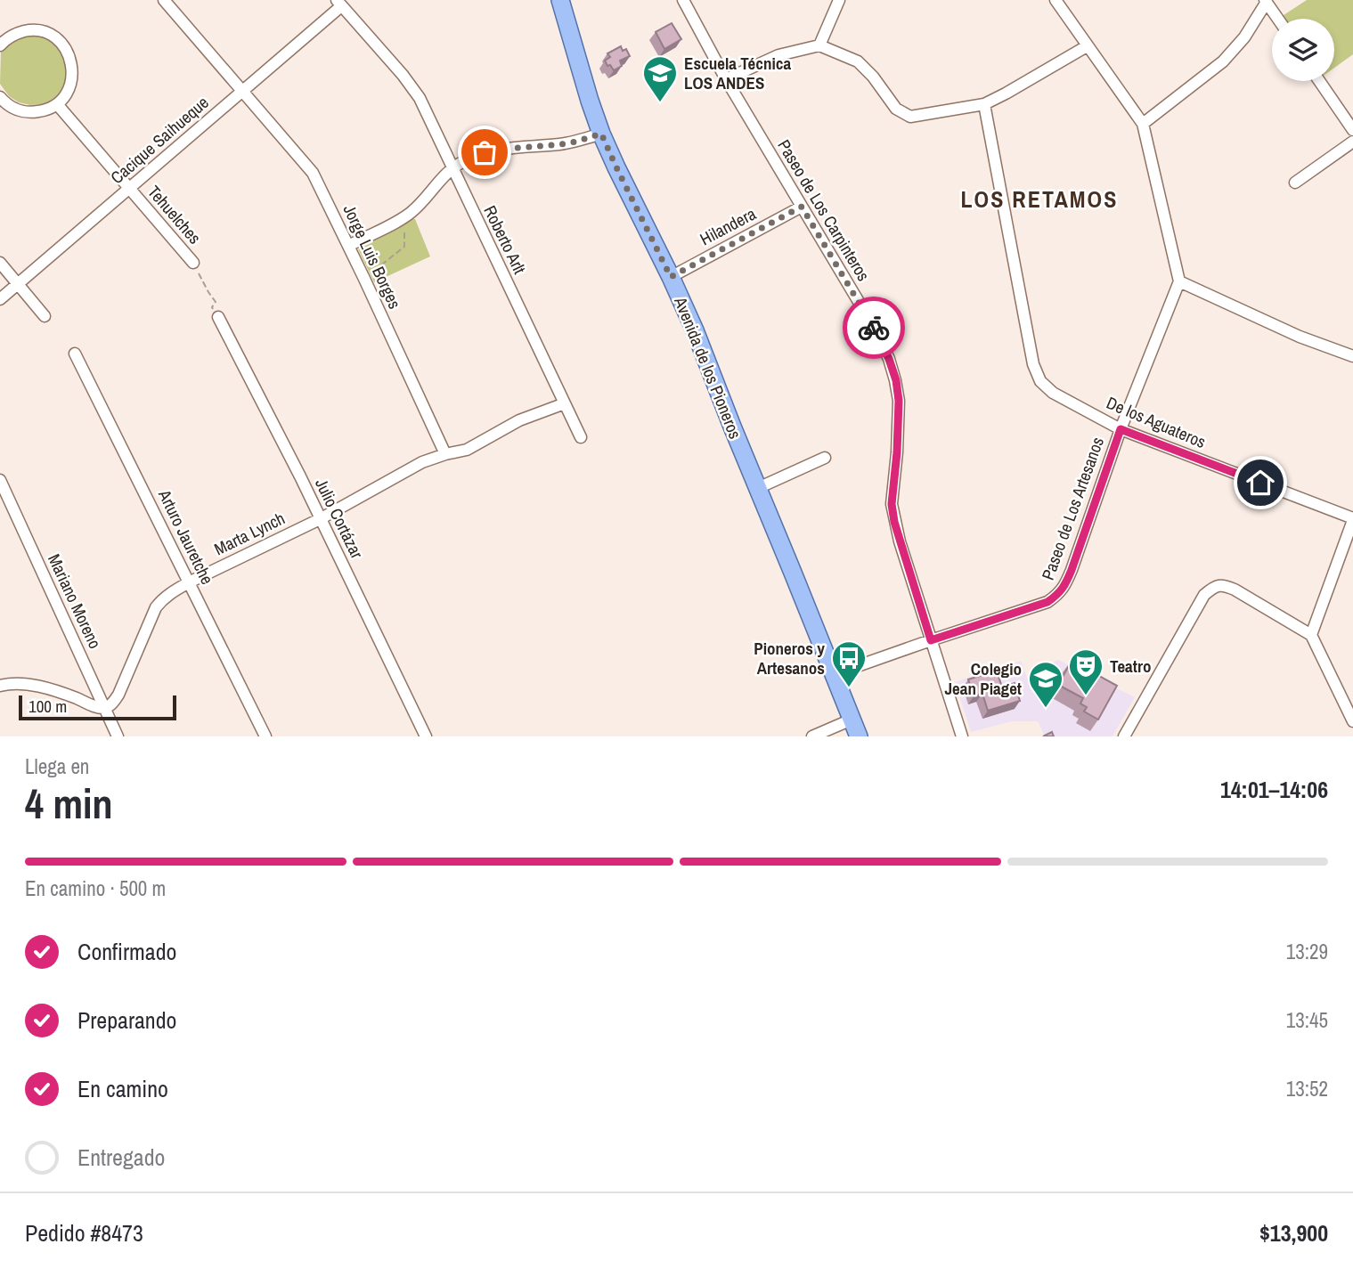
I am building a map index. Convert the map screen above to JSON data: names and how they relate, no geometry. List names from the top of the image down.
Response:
{
  "streets": {
    "main road": ["Avenida de los Pioneros"],
    "street": [
      "Cacique Saihueque",
      "Paseo de Los Carpinteros",
      "Tehuelches",
      "Hilandera",
      "Roberto Arlt",
      "Jorge Luis Borges",
      "De los Aguateros",
      "Paseo de Los Artesanos",
      "Julio Cortázar",
      "Marta Lynch",
      "Arturo Jauretche",
      "Mariano Moreno"
    ]
  },
  "crossings": [
    ["Cacique Saihueque", "Tehuelches"],
    ["Cacique Saihueque", "Roberto Arlt"],
    ["Cacique Saihueque", "Jorge Luis Borges"],
    ["Paseo de Los Carpinteros", "Hilandera"],
    ["Paseo de Los Carpinteros", "Paseo de Los Artesanos"],
    ["Hilandera", "Avenida de los Pioneros"],
    ["Roberto Arlt", "Marta Lynch"],
    ["Jorge Luis Borges", "Marta Lynch"],
    ["Avenida de los Pioneros", "Paseo de Los Artesanos"],
    ["De los Aguateros", "Paseo de Los Artesanos"],
    ["Julio Cortázar", "Marta Lynch"],
    ["Marta Lynch", "Arturo Jauretche"],
    ["Marta Lynch", "Mariano Moreno"]
  ],
  "districts": ["LOS RETAMOS"],
  "places": {
    "school or university": ["Escuela Técnica LOS ANDES", "Colegio Jean Piaget"],
    "bus stop": ["Pioneros y Artesanos"],
    "theatre": ["Teatro"]
  },
  "scale_bar": "100 m",
  "page": {
    "scale": "100 m",
    "heading": ["4 min", "Llega en", "14:01–14:06"],
    "panel": ["Pedido #8473", "$13,900"],
    "bar": "En camino · 500 m",
    "list": [
      ["Confirmado", "13:29"],
      ["Preparando", "13:45"],
      ["En camino", "13:52"],
      "Entregado"
    ]
  }
}
